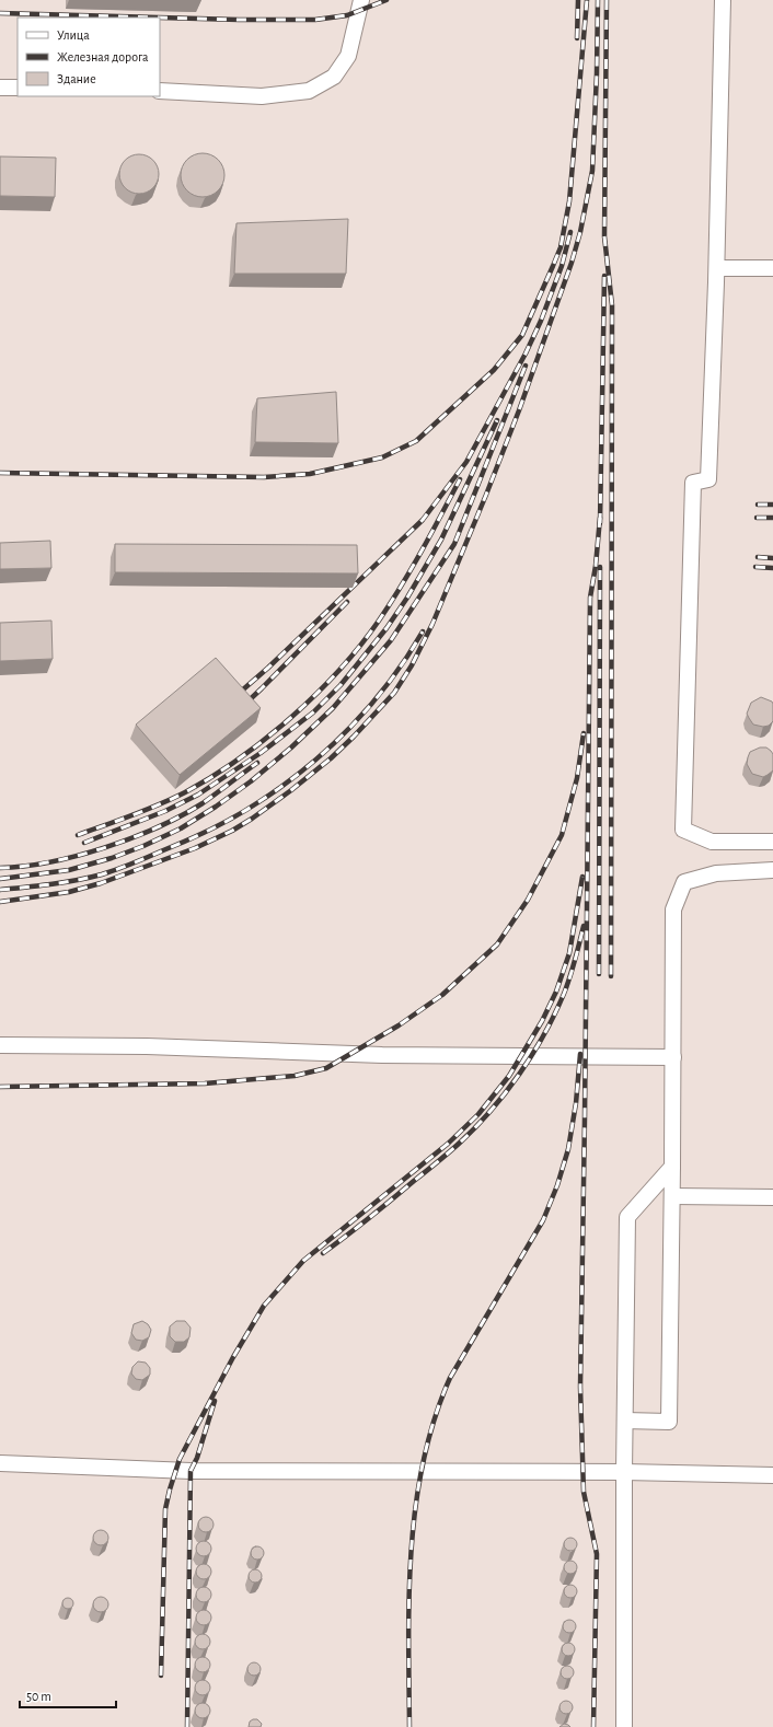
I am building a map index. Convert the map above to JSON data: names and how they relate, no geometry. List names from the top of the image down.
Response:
{
  "legend": ["Улица", "Железная дорога", "Здание"],
  "scale_bar": "50 m"
}
